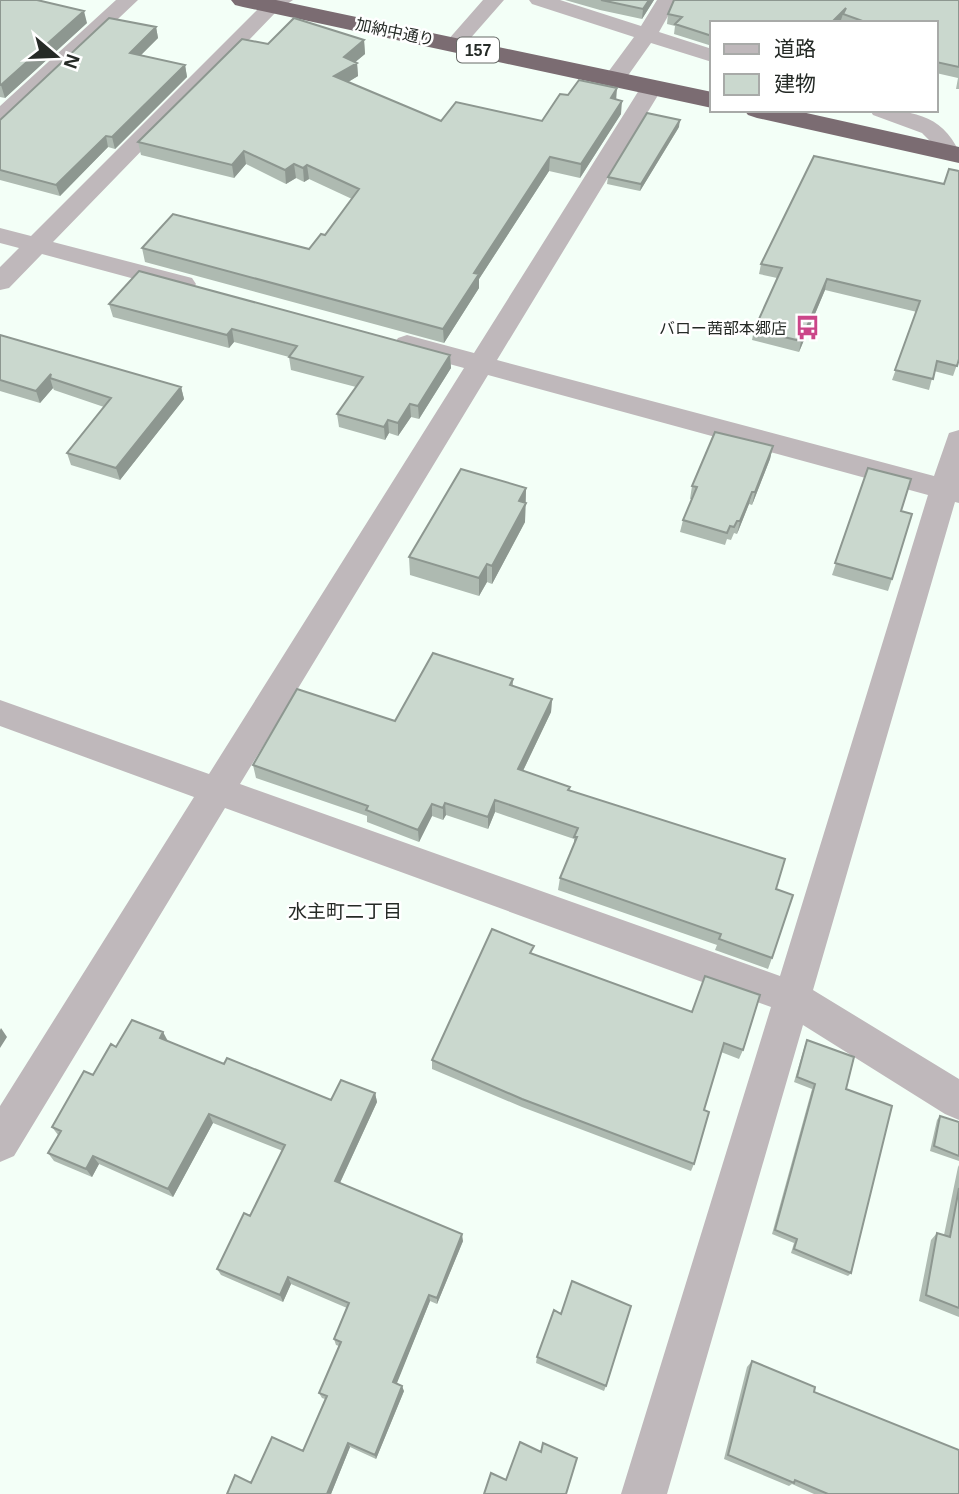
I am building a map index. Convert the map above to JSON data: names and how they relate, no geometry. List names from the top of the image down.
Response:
{
  "streets": {
    "highway": ["加納中通り", "157"]
  },
  "districts": ["水主町二丁目"],
  "places": {
    "bus stop": ["バロー茜部本郷店"]
  },
  "legend": ["道路", "建物"],
  "north": "right"
}
